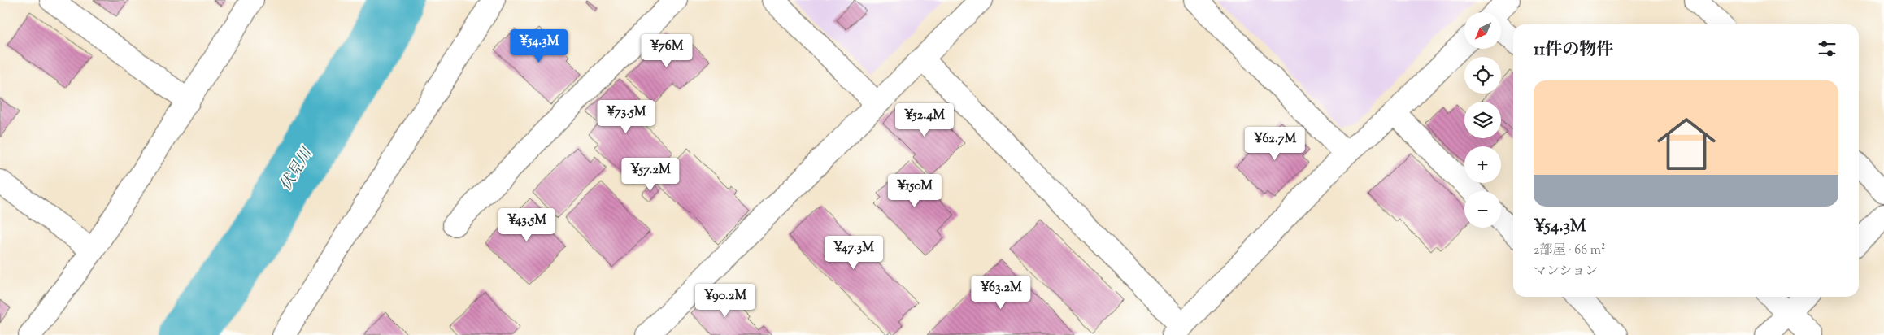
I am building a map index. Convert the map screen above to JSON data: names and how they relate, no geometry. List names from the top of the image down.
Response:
{
  "water": ["伏見川"],
  "north": "bottom left",
  "page": {
    "map_buttons": ["+", "−"],
    "heading": "11件の物件",
    "price": [
      "¥54.3M",
      "¥76M",
      "¥73.5M",
      "¥52.4M",
      "¥62.7M",
      "¥57.2M",
      "¥150M",
      "¥43.5M",
      "¥47.3M",
      "¥63.2M",
      "¥90.2M"
    ],
    "list": [
      {
        "name": "¥54.3M",
        "note": "2部屋 · 66 m² · マンション"
      }
    ]
  }
}
